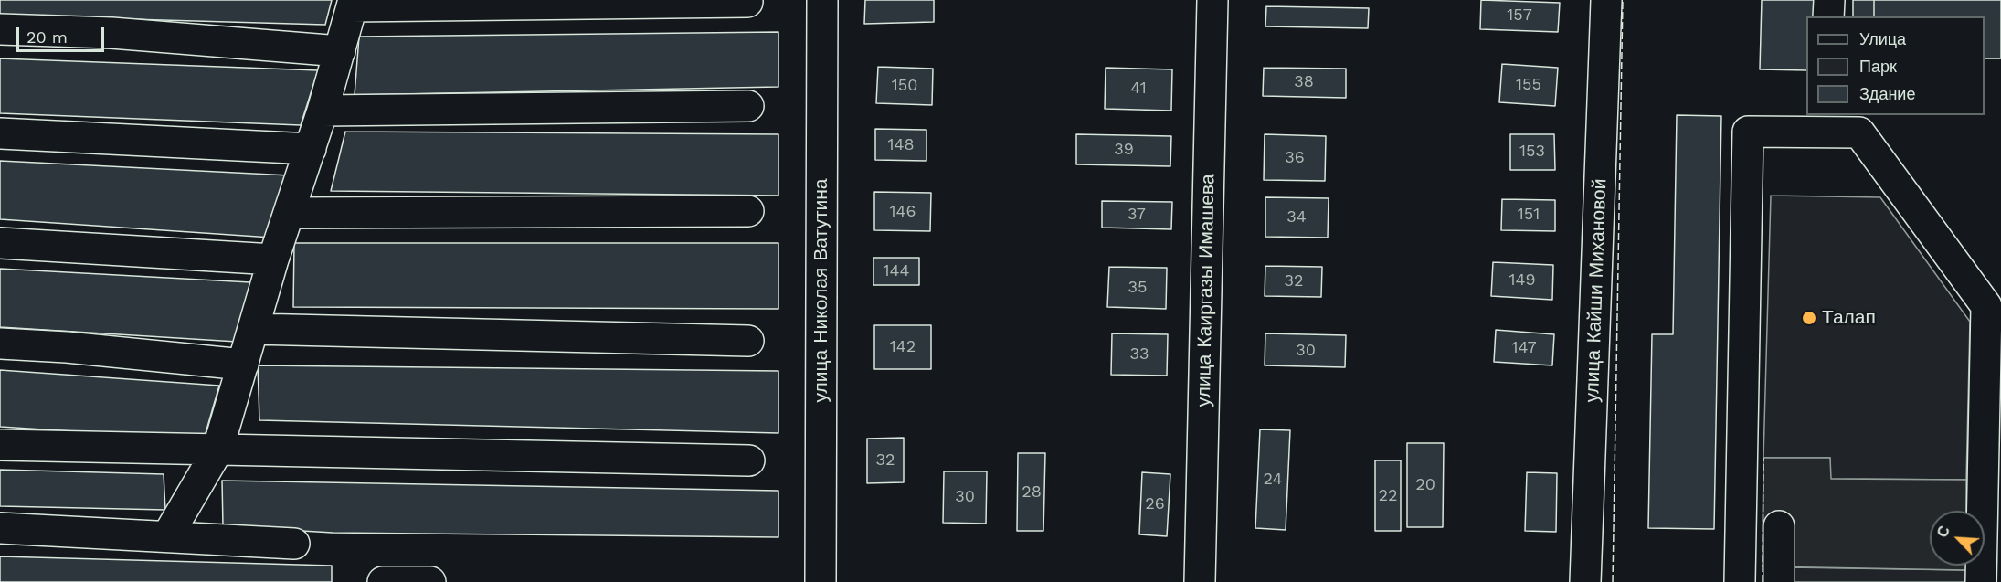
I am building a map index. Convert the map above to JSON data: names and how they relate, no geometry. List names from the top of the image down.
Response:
{
  "streets": {
    "street": ["улица Николая Ватутина", "улица Каиргазы Имашева", "улица Кайши Михановой"]
  },
  "places": ["Талап"],
  "house_numbers": [
    "157",
    "38",
    "155",
    "150",
    "41",
    "148",
    "39",
    "153",
    "36",
    "146",
    "37",
    "151",
    "34",
    "144",
    "149",
    "32",
    "35",
    "142",
    "147",
    "30",
    "33",
    "32",
    "24",
    "20",
    "28",
    "22",
    "30",
    "26"
  ],
  "legend": ["Улица", "Парк", "Здание"],
  "scale_bar": "20 m",
  "north": "top left"
}
